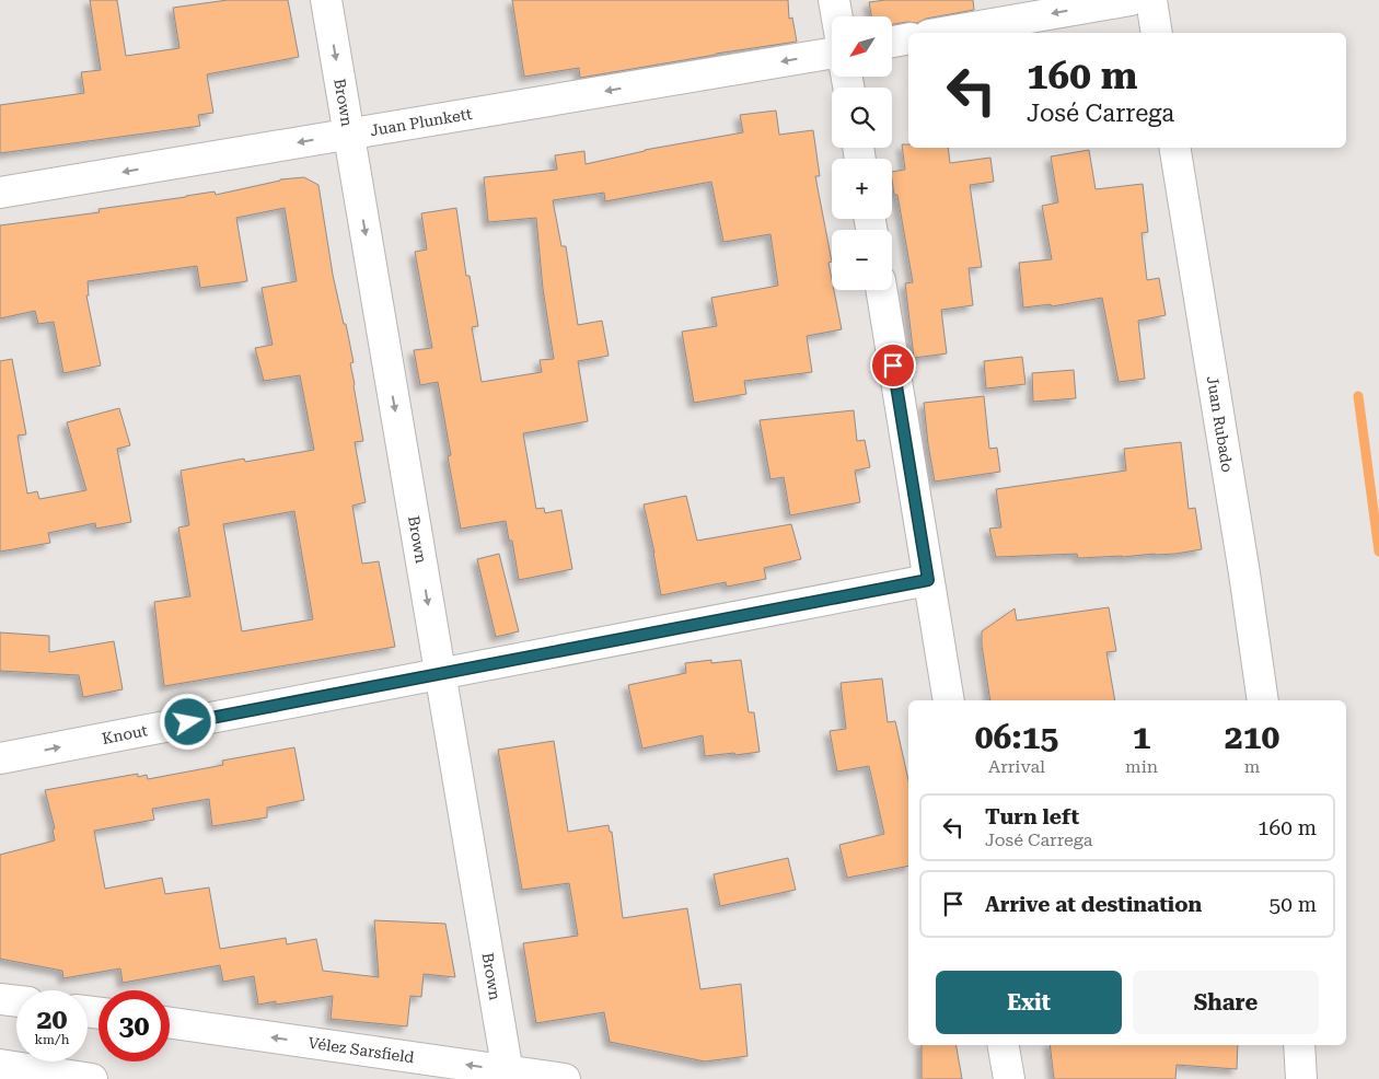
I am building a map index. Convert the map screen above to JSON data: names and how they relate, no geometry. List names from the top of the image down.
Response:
{
  "streets": {
    "street": [
      "Brown",
      "Juan Plunkett",
      "Juan Rubado",
      "Knout",
      "Vélez Sarsfield"
    ]
  },
  "crossings": [
    ["Brown", "Juan Plunkett"],
    ["Brown", "Knout"],
    ["Brown", "Vélez Sarsfield"]
  ],
  "one_way": [
    "Brown",
    "Juan Plunkett",
    "Knout",
    "Vélez Sarsfield"
  ],
  "north": "bottom left",
  "page": {
    "map_buttons": ["+", "−"],
    "turn": ["160 m", "José Carrega"],
    "eta": [
      "06:15",
      "Arrival",
      "1",
      "min",
      "210",
      "m"
    ],
    "list": [
      {
        "name": "Turn left",
        "note": "José Carrega",
        "value": "160 m"
      },
      {
        "name": "Arrive at destination",
        "value": "50 m"
      }
    ],
    "buttons": ["Exit", "Share"],
    "speed": "20 km/h",
    "limit": "30"
  }
}
